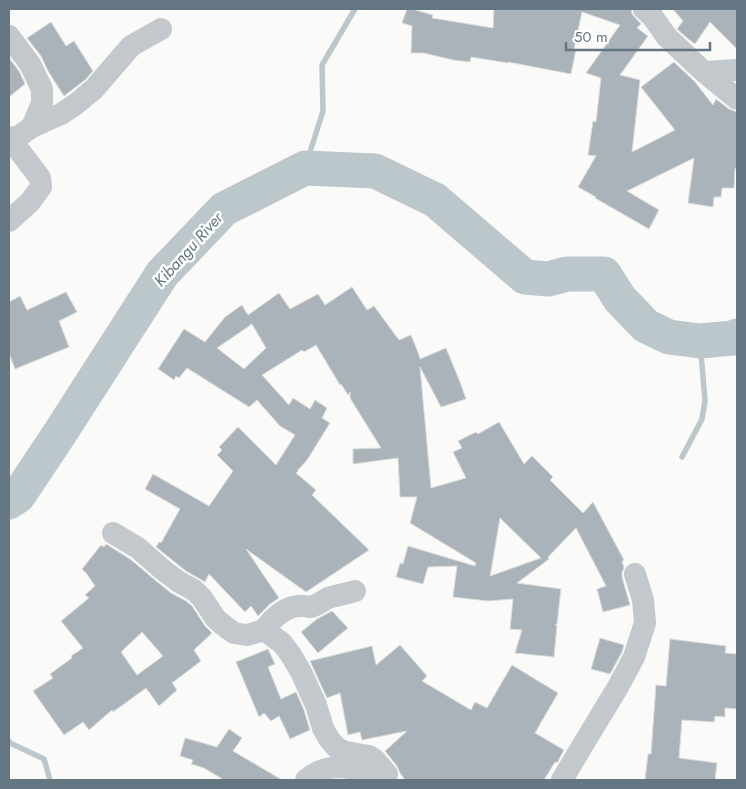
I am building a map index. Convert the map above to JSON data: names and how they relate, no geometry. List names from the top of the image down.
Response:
{
  "water": ["Kibangu River"],
  "scale_bar": "50 m"
}
